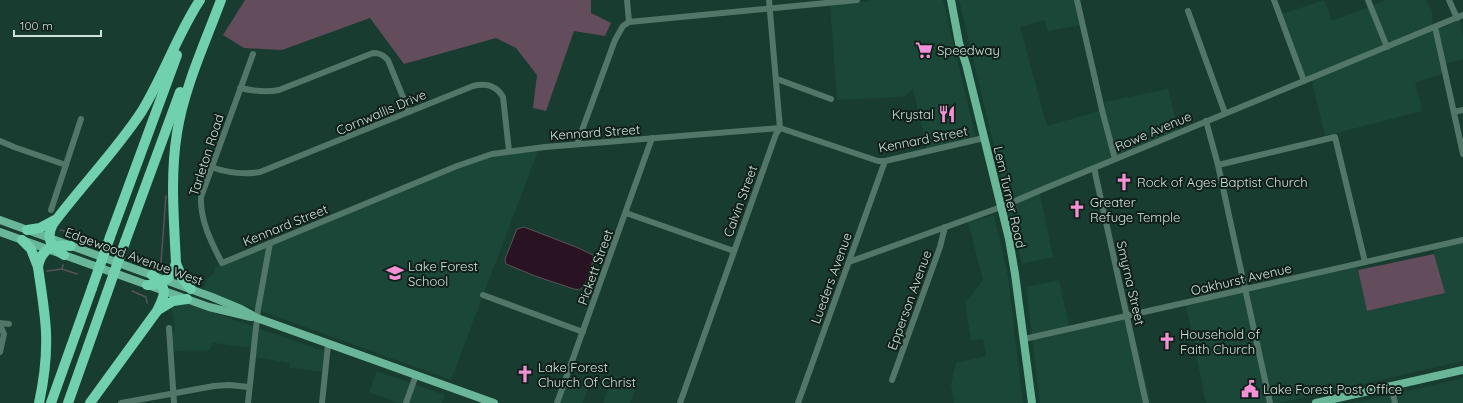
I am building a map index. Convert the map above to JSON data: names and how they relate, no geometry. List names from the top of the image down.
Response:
{
  "streets": {
    "main road": ["Lem Turner Road", "Edgewood Avenue West"],
    "street": [
      "Cornwallis Drive",
      "Rowe Avenue",
      "Kennard Street",
      "Tarleton Road",
      "Calvin Street",
      "Pickett Street",
      "Lueders Avenue",
      "Oakhurst Avenue",
      "Smyrna Street",
      "Epperson Avenue"
    ]
  },
  "crossings": [
    ["Cornwallis Drive", "Kennard Street"],
    ["Cornwallis Drive", "Tarleton Road"],
    ["Rowe Avenue", "Lem Turner Road"],
    ["Rowe Avenue", "Lueders Avenue"],
    ["Rowe Avenue", "Smyrna Street"],
    ["Rowe Avenue", "Epperson Avenue"],
    ["Kennard Street", "Tarleton Road"],
    ["Kennard Street", "Lem Turner Road"],
    ["Kennard Street", "Calvin Street"],
    ["Kennard Street", "Pickett Street"],
    ["Kennard Street", "Lueders Avenue"],
    ["Lem Turner Road", "Oakhurst Avenue"],
    ["Oakhurst Avenue", "Smyrna Street"]
  ],
  "places": {
    "supermarket": ["Speedway"],
    "restaurant": ["Krystal"],
    "church": [
      "Rock of Ages Baptist Church",
      "Greater Refuge Temple",
      "Household of Faith Church",
      "Lake Forest Church Of Christ"
    ],
    "school or university": ["Lake Forest School"],
    "public building": ["Lake Forest Post Office"]
  },
  "scale_bar": "100 m"
}
